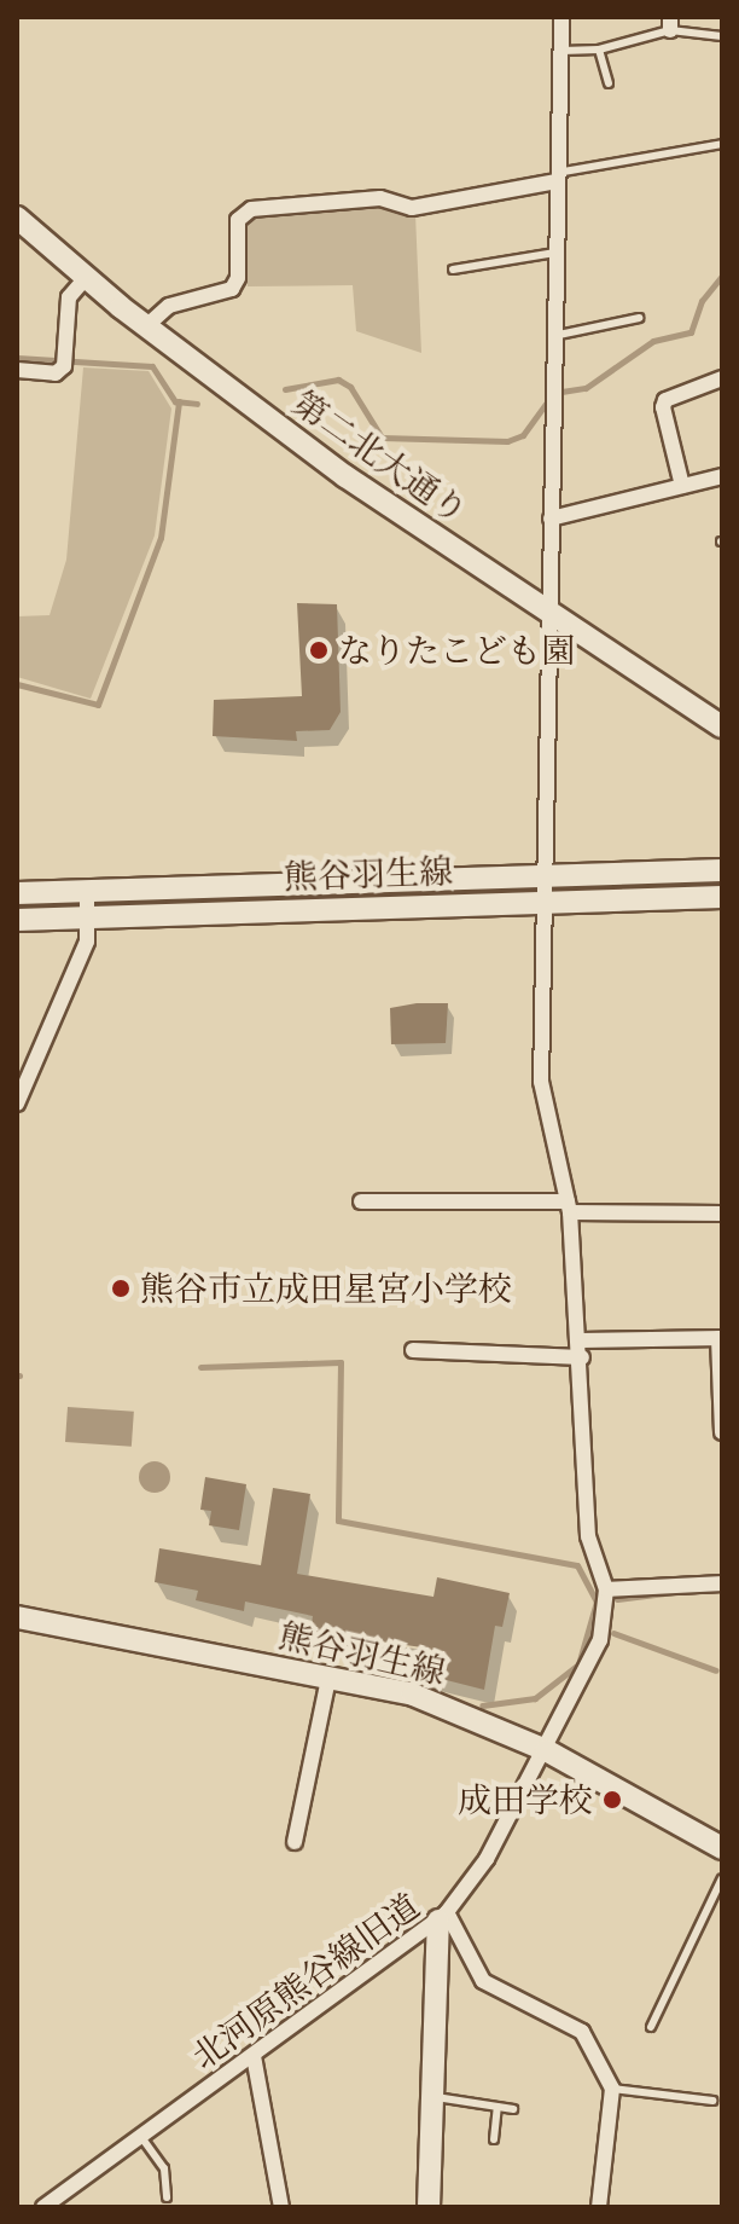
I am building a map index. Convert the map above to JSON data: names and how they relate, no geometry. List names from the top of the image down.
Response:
{
  "streets": {
    "main road": ["第二北大通り", "熊谷羽生線"],
    "street": ["北河原熊谷線旧道"]
  },
  "crossings": [
    ["熊谷羽生線", "北河原熊谷線旧道"]
  ],
  "places": ["なりたこども園", "熊谷市立成田星宮小学校", "成田学校"]
}
